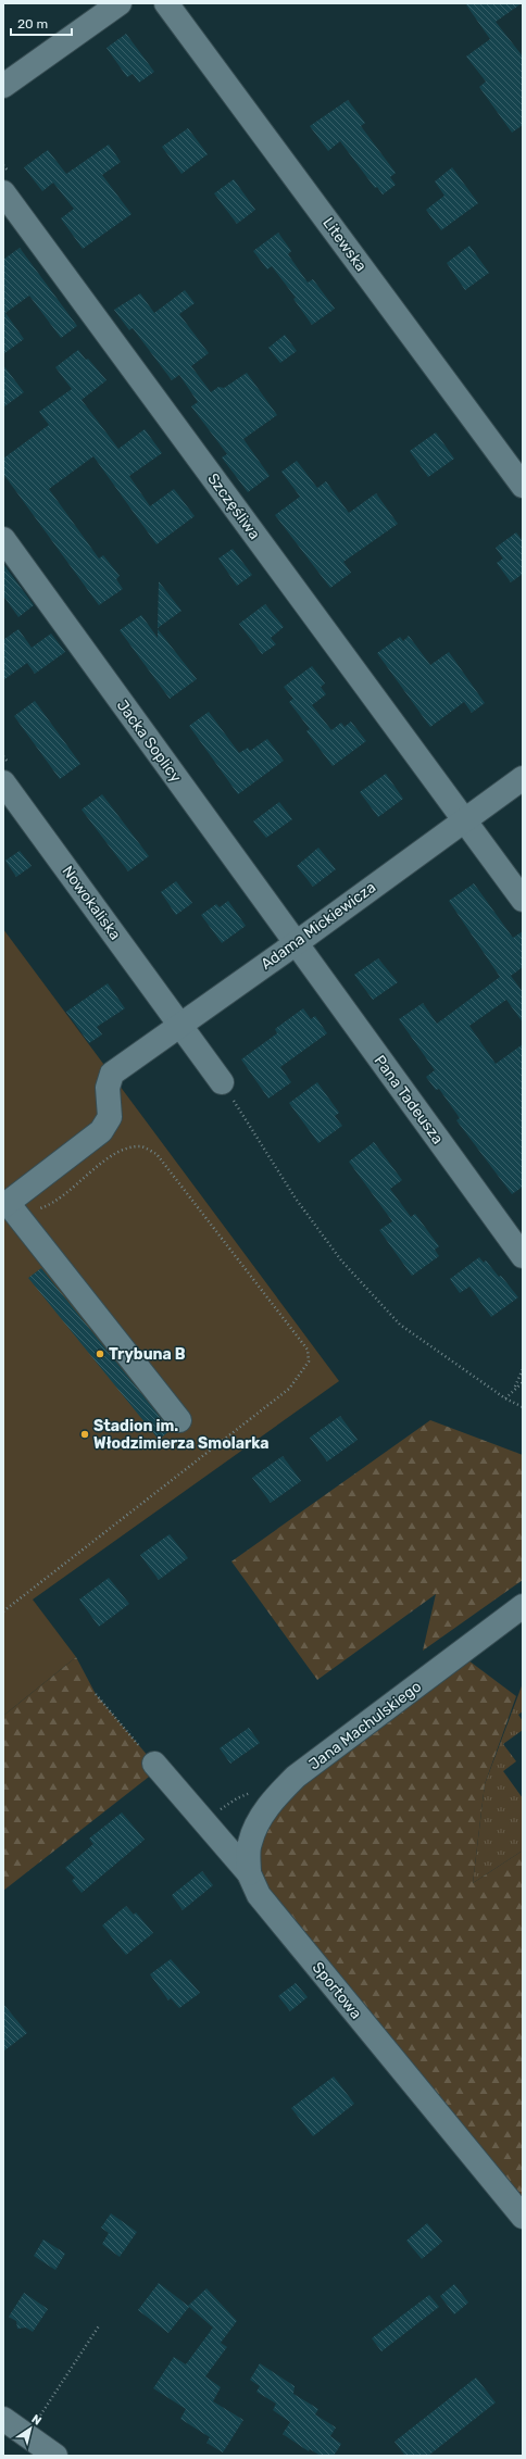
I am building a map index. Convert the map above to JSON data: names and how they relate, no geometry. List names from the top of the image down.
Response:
{
  "streets": {
    "street": [
      "Litewska",
      "Szczęśliwa",
      "Jacka Soplicy",
      "Nowokaliska",
      "Adama Mickiewicza",
      "Pana Tadeusza",
      "Jana Machulskiego",
      "Sportowa"
    ]
  },
  "crossings": [
    ["Szczęśliwa", "Adama Mickiewicza"],
    ["Jacka Soplicy", "Adama Mickiewicza"],
    ["Jacka Soplicy", "Pana Tadeusza"],
    ["Nowokaliska", "Adama Mickiewicza"],
    ["Adama Mickiewicza", "Pana Tadeusza"],
    ["Jana Machulskiego", "Sportowa"]
  ],
  "places": ["Trybuna B", "Stadion im. Włodzimierza Smolarka"],
  "scale_bar": "20 m",
  "north": "top right"
}
